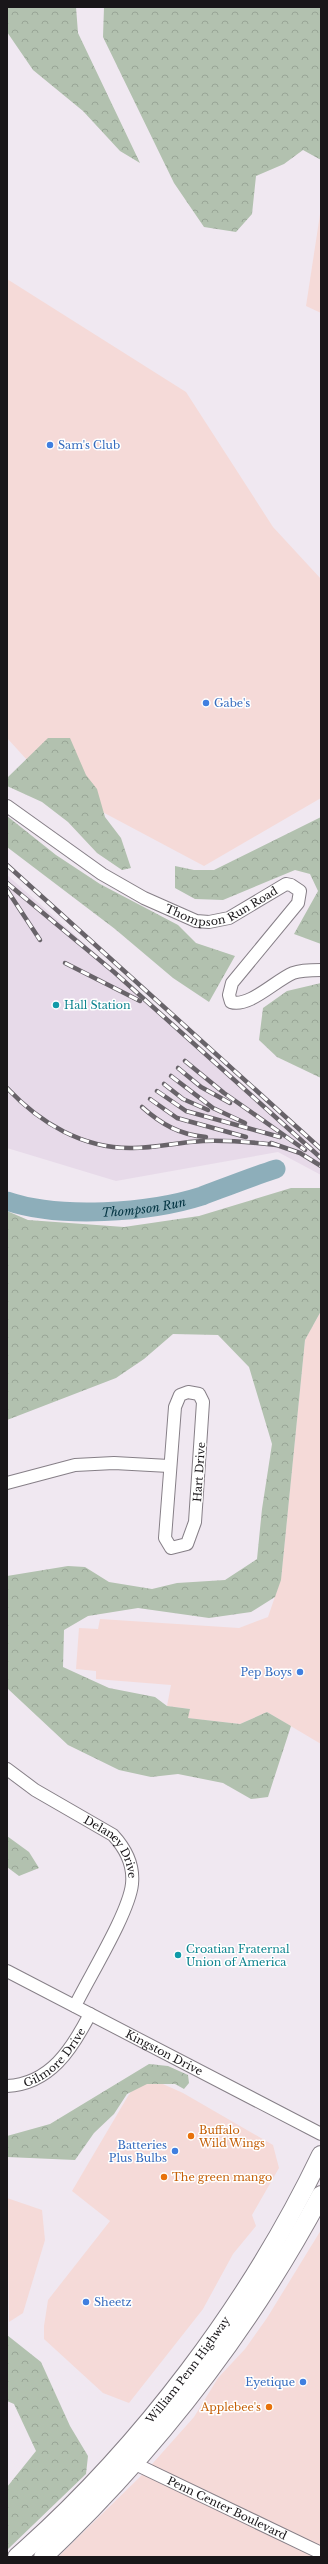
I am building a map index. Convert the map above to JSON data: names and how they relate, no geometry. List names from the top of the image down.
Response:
{
  "streets": {
    "highway": ["William Penn Highway"],
    "street": [
      "Thompson Run Road",
      "Hart Drive",
      "Delaney Drive",
      "Kingston Drive",
      "Gilmore Drive",
      "Penn Center Boulevard"
    ]
  },
  "crossings": [
    ["Delaney Drive", "Kingston Drive"],
    ["Kingston Drive", "Gilmore Drive"],
    ["William Penn Highway", "Penn Center Boulevard"]
  ],
  "water": ["Thompson Run"],
  "places": [
    "Sam's Club",
    "Gabe's",
    "Hall Station",
    "Pep Boys",
    "Croatian Fraternal Union of America",
    "Buffalo Wild Wings",
    "Batteries Plus Bulbs",
    "The green mango",
    "Sheetz",
    "Eyetique",
    "Applebee's"
  ]
}
